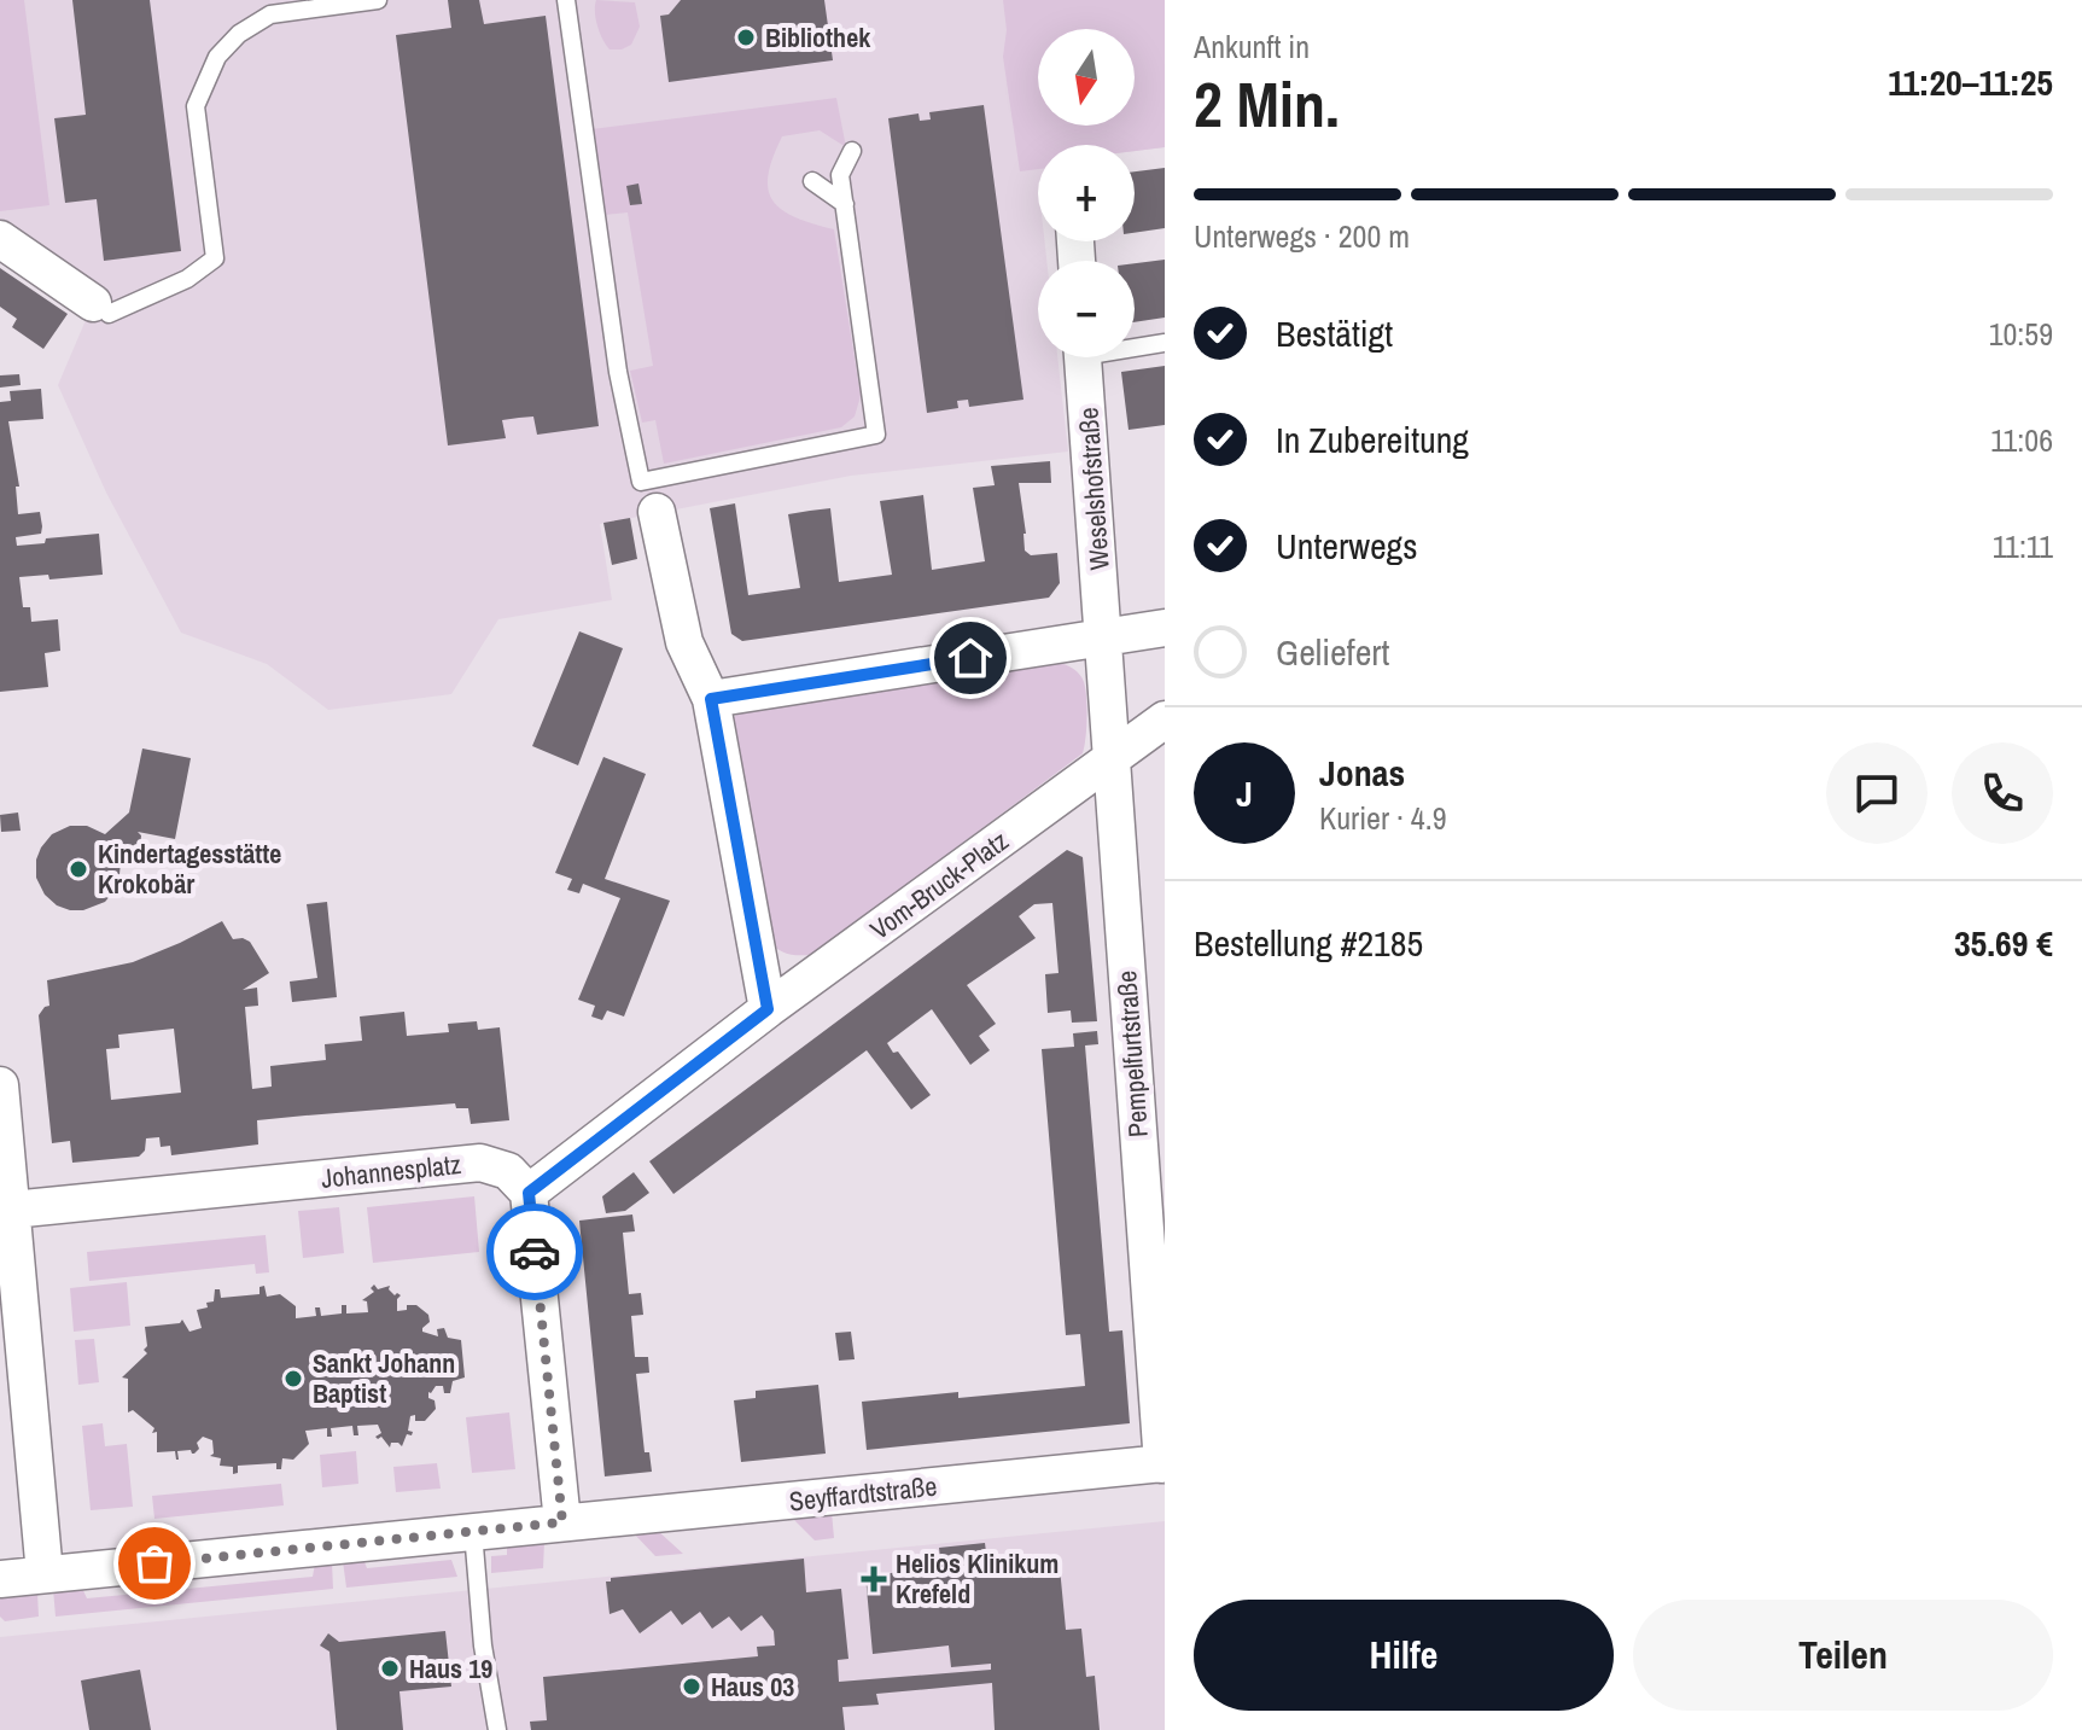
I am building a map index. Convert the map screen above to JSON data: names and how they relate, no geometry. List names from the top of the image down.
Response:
{
  "streets": {
    "street": [
      "Weselshofstraße",
      "Vom-Bruck-Platz",
      "Pempelfurtstraße",
      "Johannesplatz",
      "Seyffardtstraße"
    ]
  },
  "crossings": [
    ["Vom-Bruck-Platz", "Pempelfurtstraße"],
    ["Vom-Bruck-Platz", "Johannesplatz"],
    ["Pempelfurtstraße", "Seyffardtstraße"]
  ],
  "places": {
    "other": [
      "Bibliothek",
      "Kindertagesstätte Krokobär",
      "Sankt Johann Baptist",
      "Haus 19",
      "Haus 03"
    ],
    "health": ["Helios Klinikum Krefeld"]
  },
  "north": "bottom",
  "page": {
    "heading": ["2 Min.", "Ankunft in", "11:20–11:25"],
    "panel": [
      "Jonas",
      "Kurier · 4.9",
      "Bestellung #2185",
      "35.69 €"
    ],
    "map_buttons": ["+", "−"],
    "bar": "Unterwegs · 200 m",
    "list": [
      ["Bestätigt", "10:59"],
      ["In Zubereitung", "11:06"],
      ["Unterwegs", "11:11"],
      "Geliefert"
    ],
    "round": "J",
    "buttons": ["Hilfe", "Teilen"]
  }
}
